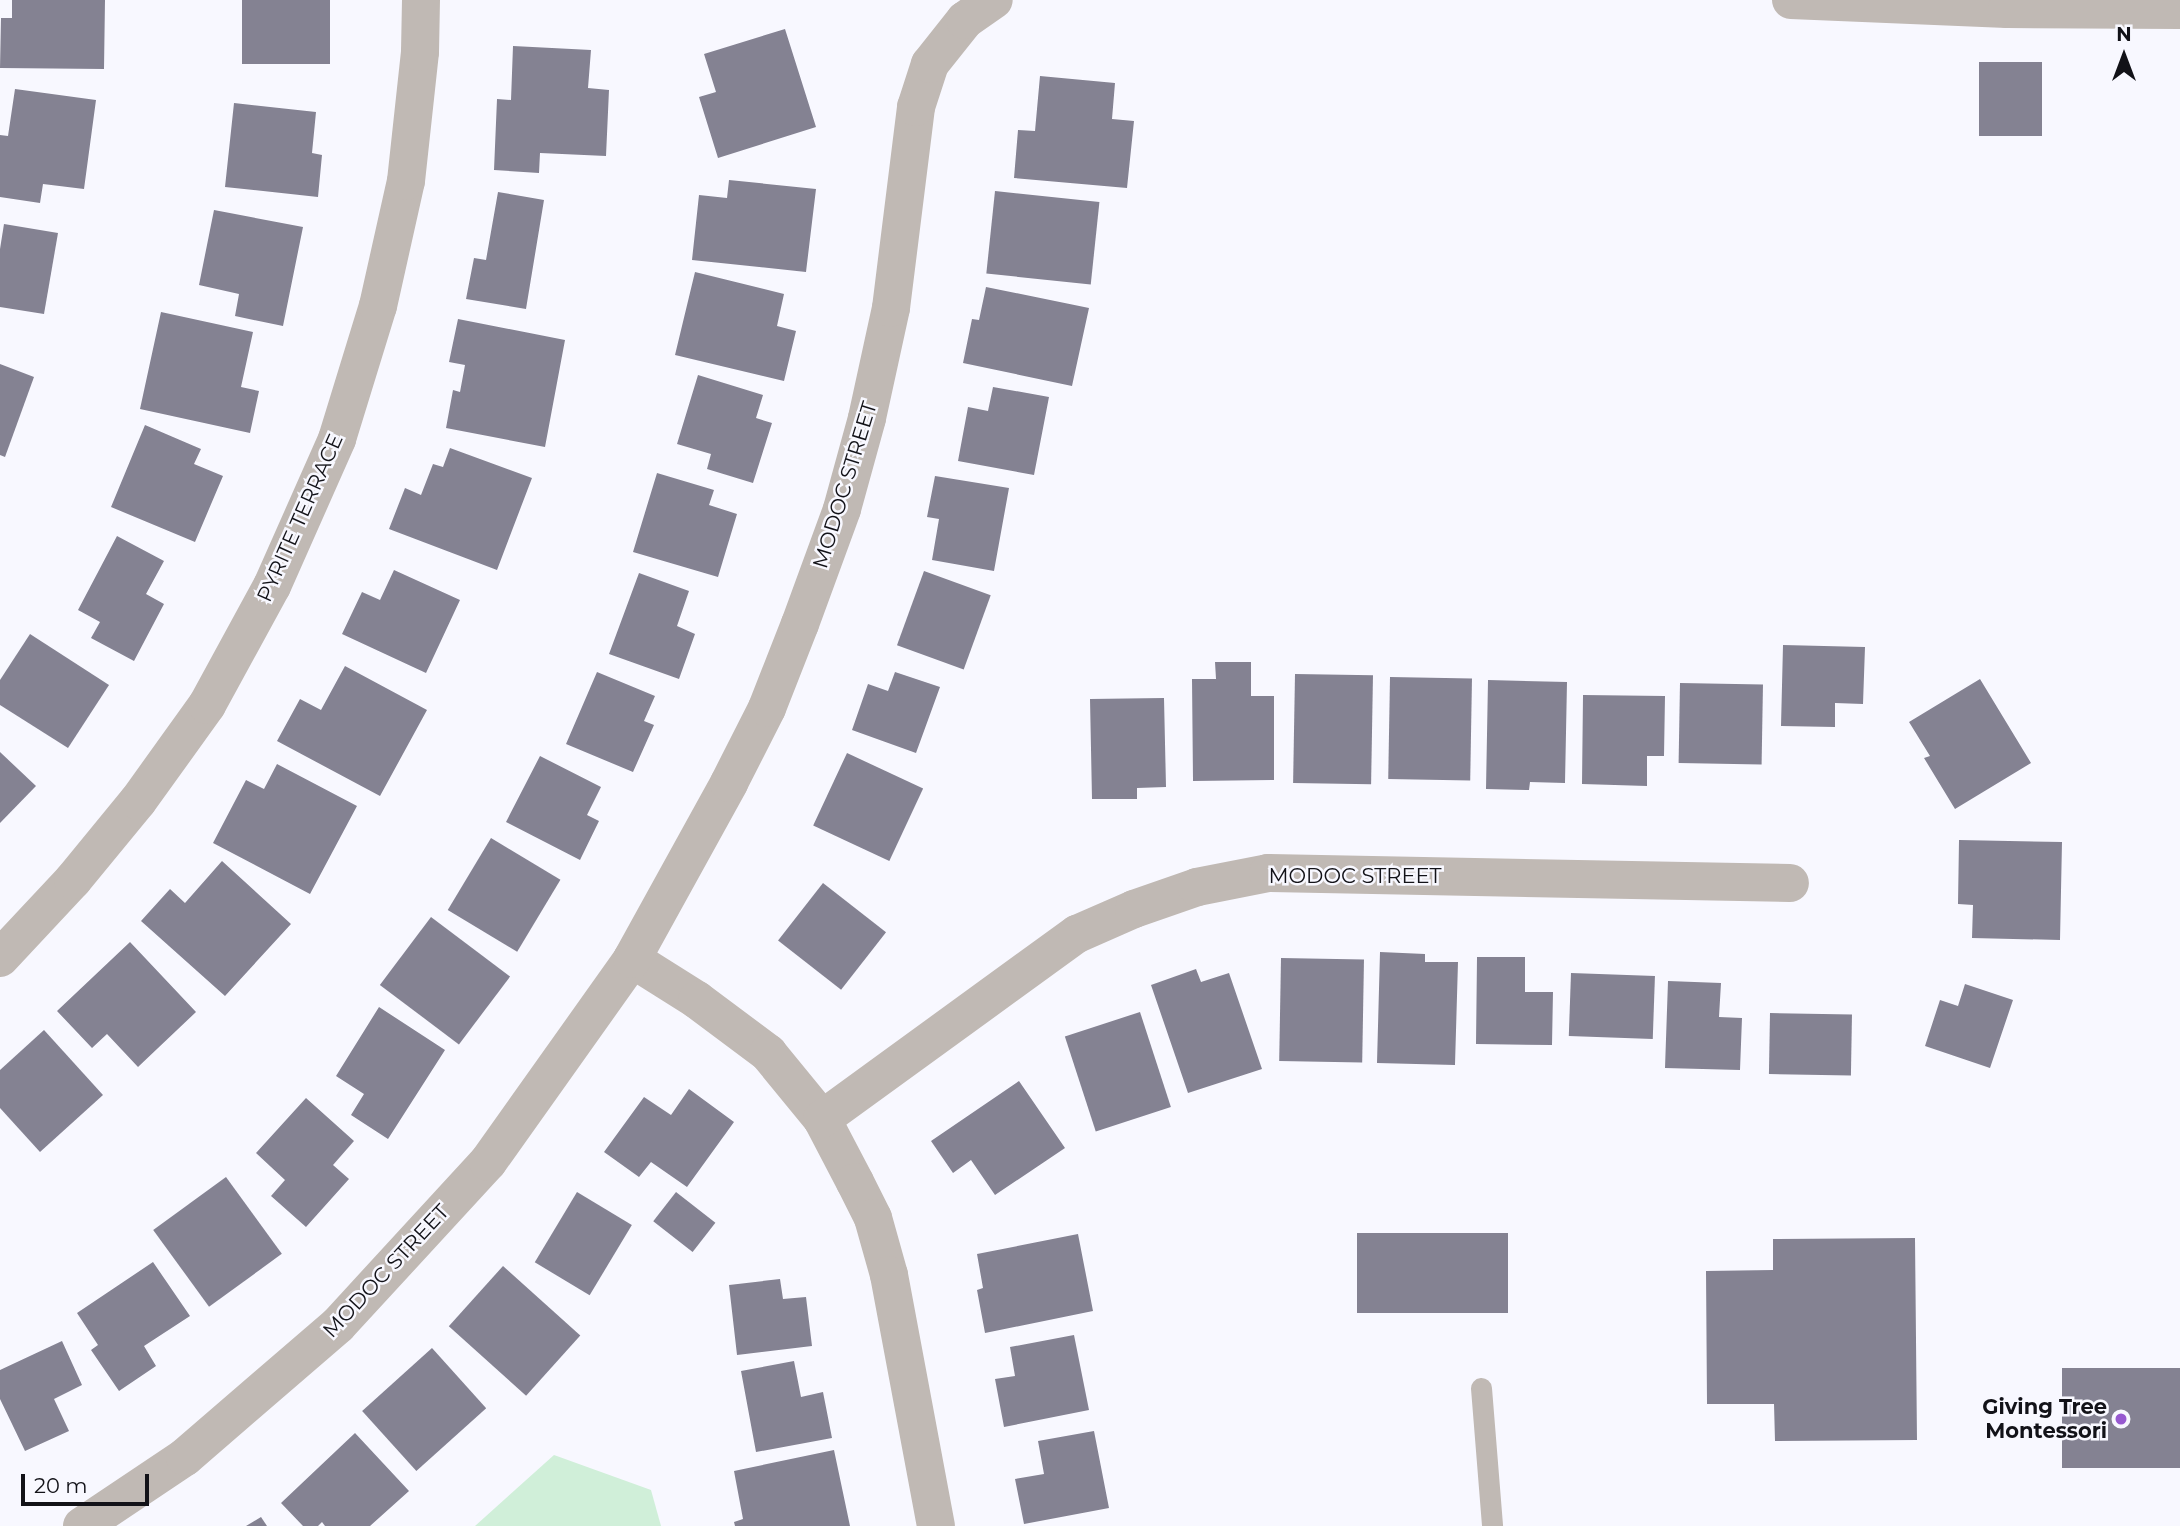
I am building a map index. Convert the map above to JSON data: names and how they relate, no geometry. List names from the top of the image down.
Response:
{
  "streets": {
    "street": ["MODOC STREET", "PYRITE TERRACE"]
  },
  "places": ["Giving Tree Montessori"],
  "scale_bar": "20 m",
  "north": "top"
}
